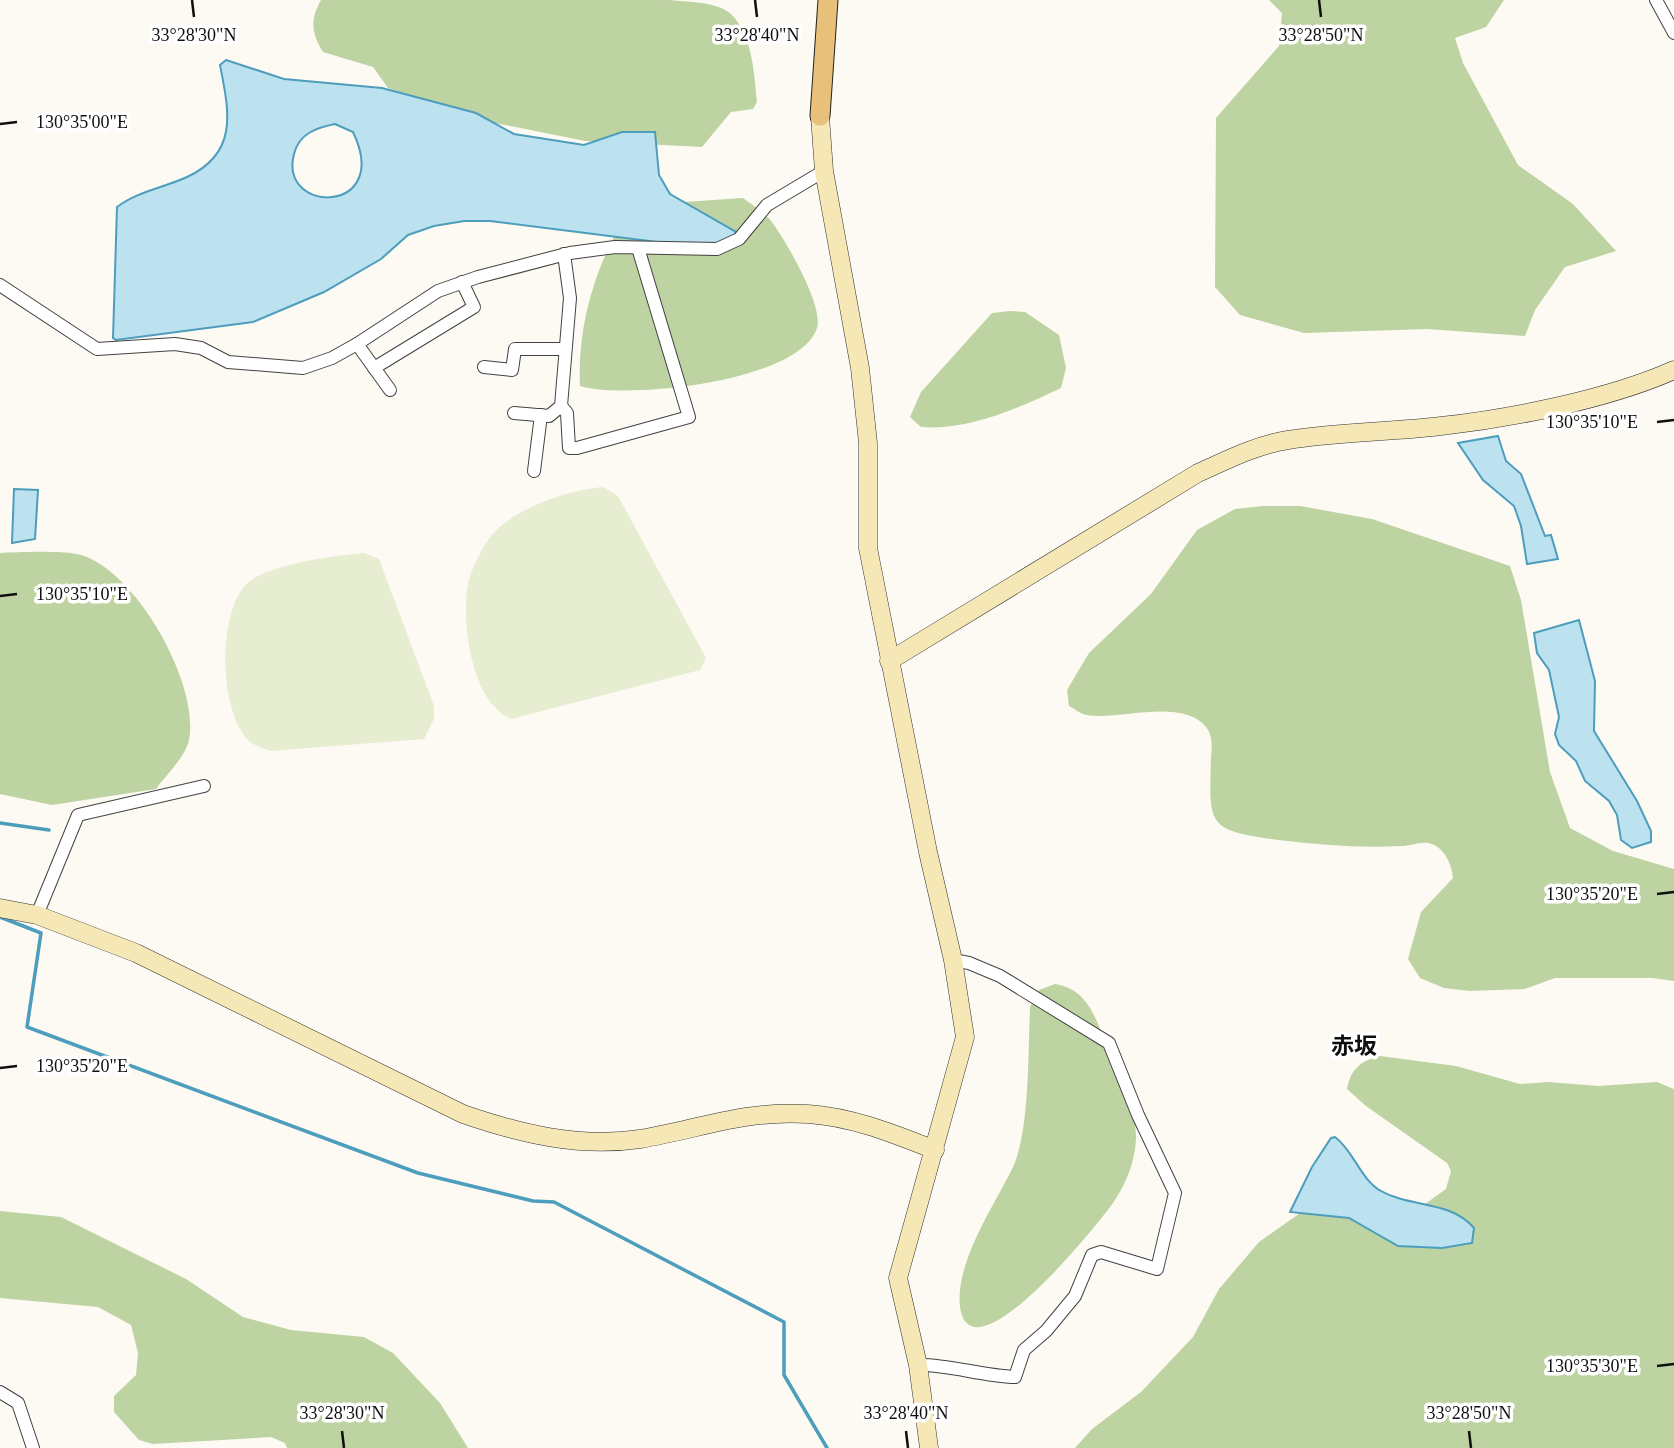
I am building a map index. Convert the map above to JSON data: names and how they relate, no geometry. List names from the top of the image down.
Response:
{
  "districts": ["赤坂"],
  "coordinates": [
    "33°28'30\"N",
    "33°28'40\"N",
    "33°28'50\"N",
    "130°35'00\"E",
    "130°35'10\"E",
    "130°35'20\"E",
    "130°35'30\"E"
  ]
}
